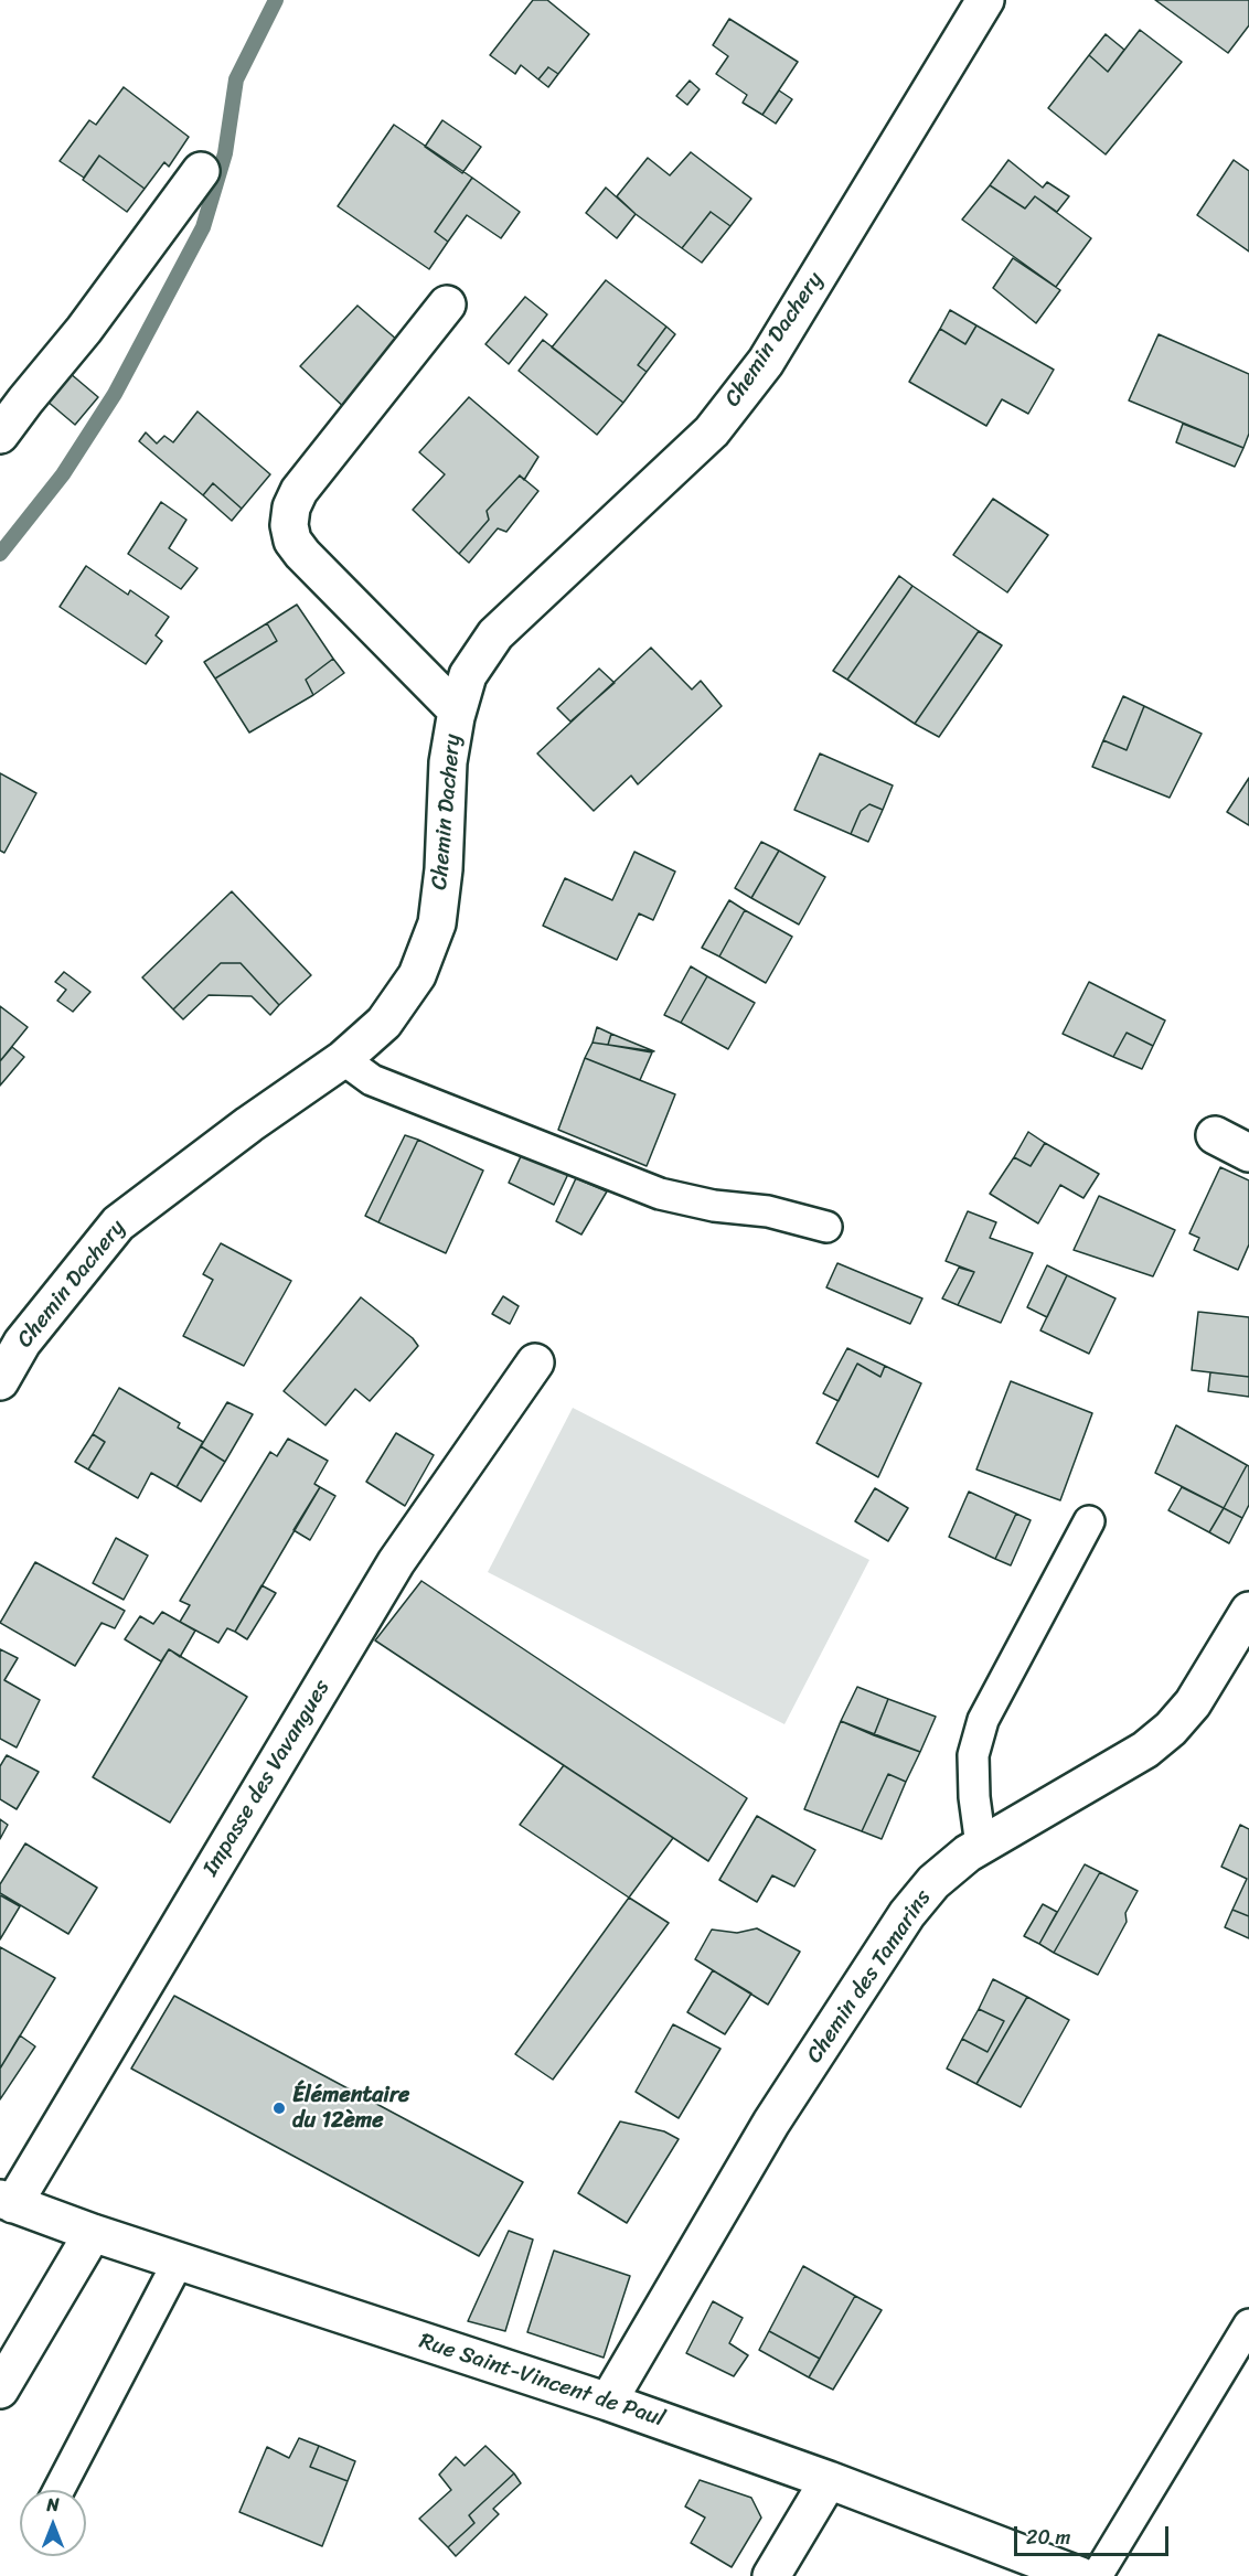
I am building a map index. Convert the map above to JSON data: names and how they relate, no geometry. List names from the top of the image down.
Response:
{
  "streets": {
    "street": [
      "Chemin Dachery",
      "Impasse des Vavangues",
      "Chemin des Tamarins",
      "Rue Saint-Vincent de Paul"
    ]
  },
  "crossings": [
    ["Impasse des Vavangues", "Rue Saint-Vincent de Paul"],
    ["Chemin des Tamarins", "Rue Saint-Vincent de Paul"]
  ],
  "places": ["Élémentaire du 12ème"],
  "scale_bar": "20 m",
  "north": "top"
}
